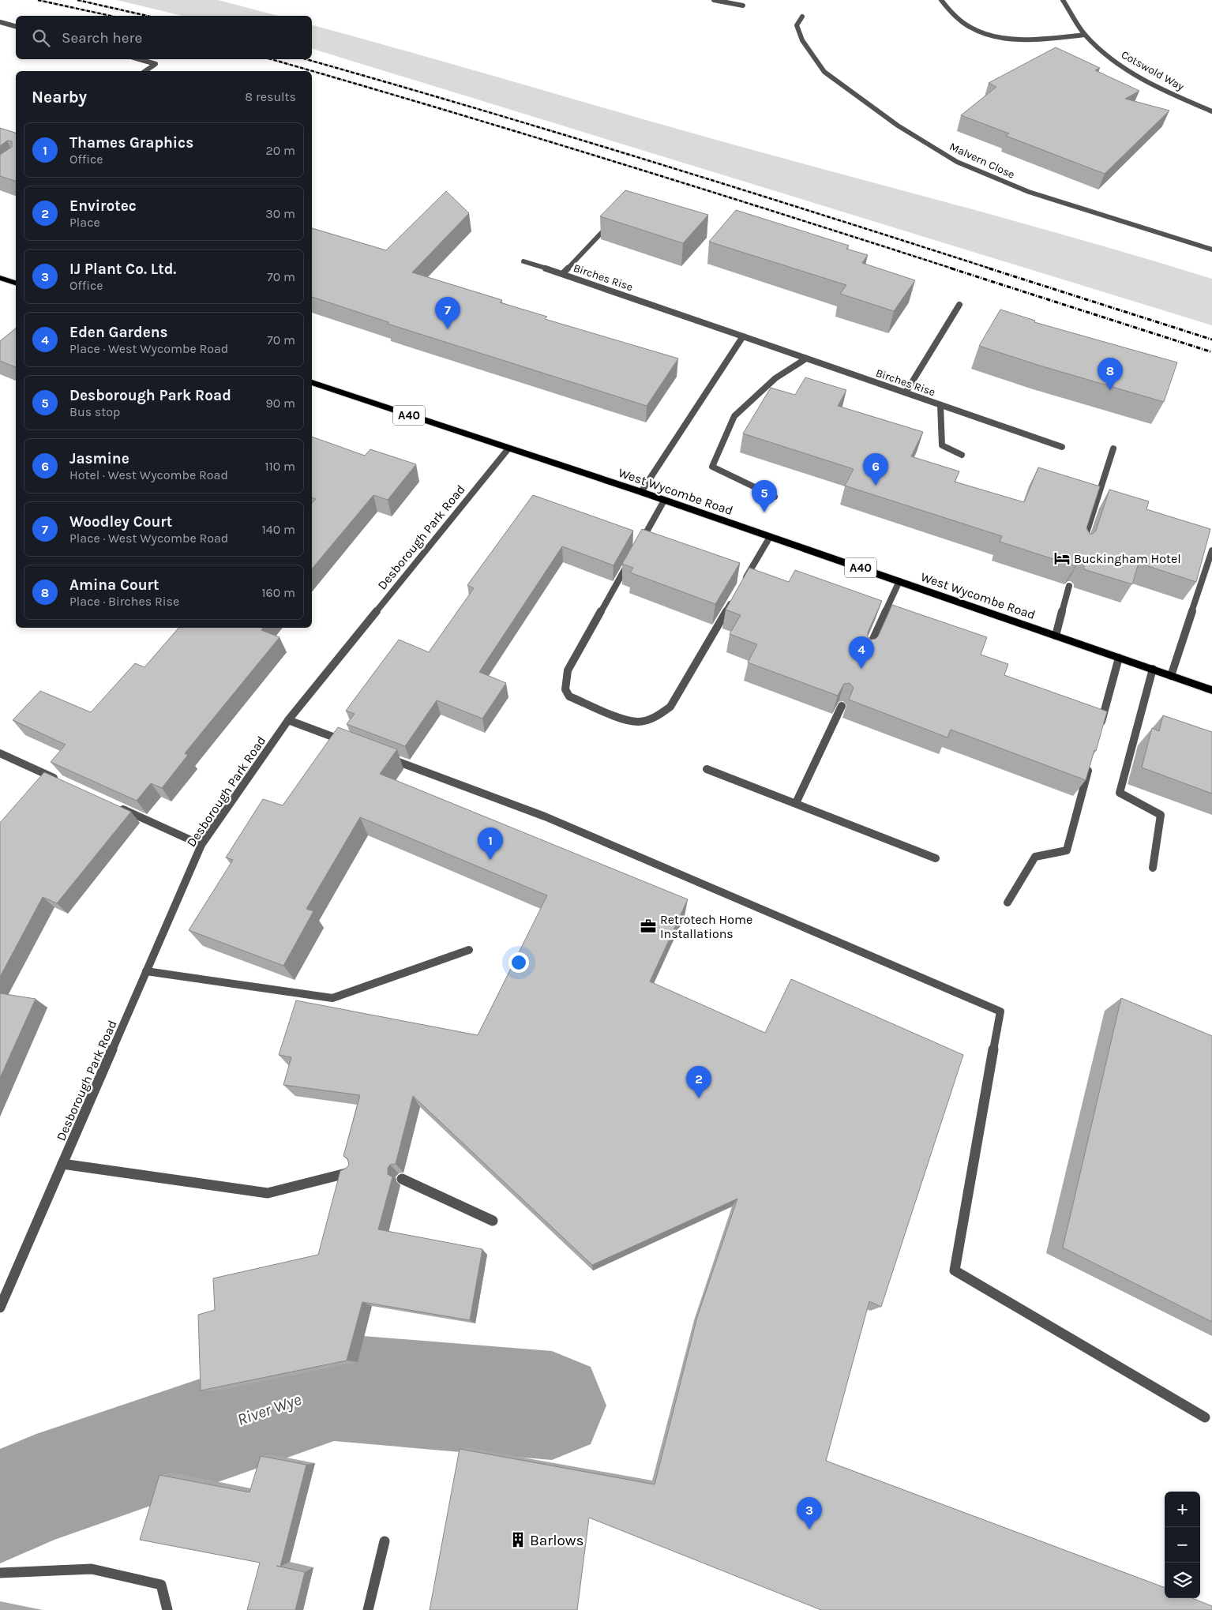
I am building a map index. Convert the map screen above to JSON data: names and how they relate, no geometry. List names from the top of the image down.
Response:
{
  "streets": {
    "main road": ["A40", "West Wycombe Road"],
    "street": [
      "Cotswold Way",
      "Malvern Close",
      "Birches Rise",
      "Desborough Park Road"
    ]
  },
  "crossings": [
    ["West Wycombe Road", "Desborough Park Road"]
  ],
  "water": ["River Wye"],
  "places": {
    "hotel": ["Buckingham Hotel"],
    "office": ["Retrotech Home Installations"],
    "building": ["Barlows"]
  },
  "page": {
    "search": "Search here",
    "heading": ["Nearby", "8 results"],
    "list": [
      {
        "mark": "1",
        "name": "Thames Graphics",
        "note": "Office",
        "value": "20 m"
      },
      {
        "mark": "2",
        "name": "Envirotec",
        "note": "Place",
        "value": "30 m"
      },
      {
        "mark": "3",
        "name": "IJ Plant Co. Ltd.",
        "note": "Office",
        "value": "70 m"
      },
      {
        "mark": "4",
        "name": "Eden Gardens",
        "note": "Place · West Wycombe Road",
        "value": "70 m"
      },
      {
        "mark": "5",
        "name": "Desborough Park Road",
        "note": "Bus stop",
        "value": "90 m"
      },
      {
        "mark": "6",
        "name": "Jasmine",
        "note": "Hotel · West Wycombe Road",
        "value": "110 m"
      },
      {
        "mark": "7",
        "name": "Woodley Court",
        "note": "Place · West Wycombe Road",
        "value": "140 m"
      },
      {
        "mark": "8",
        "name": "Amina Court",
        "note": "Place · Birches Rise",
        "value": "160 m"
      }
    ],
    "pins": [
      "7",
      "8",
      "6",
      "5",
      "4",
      "1",
      "2",
      "3"
    ],
    "map_buttons": ["+", "−"]
  }
}
